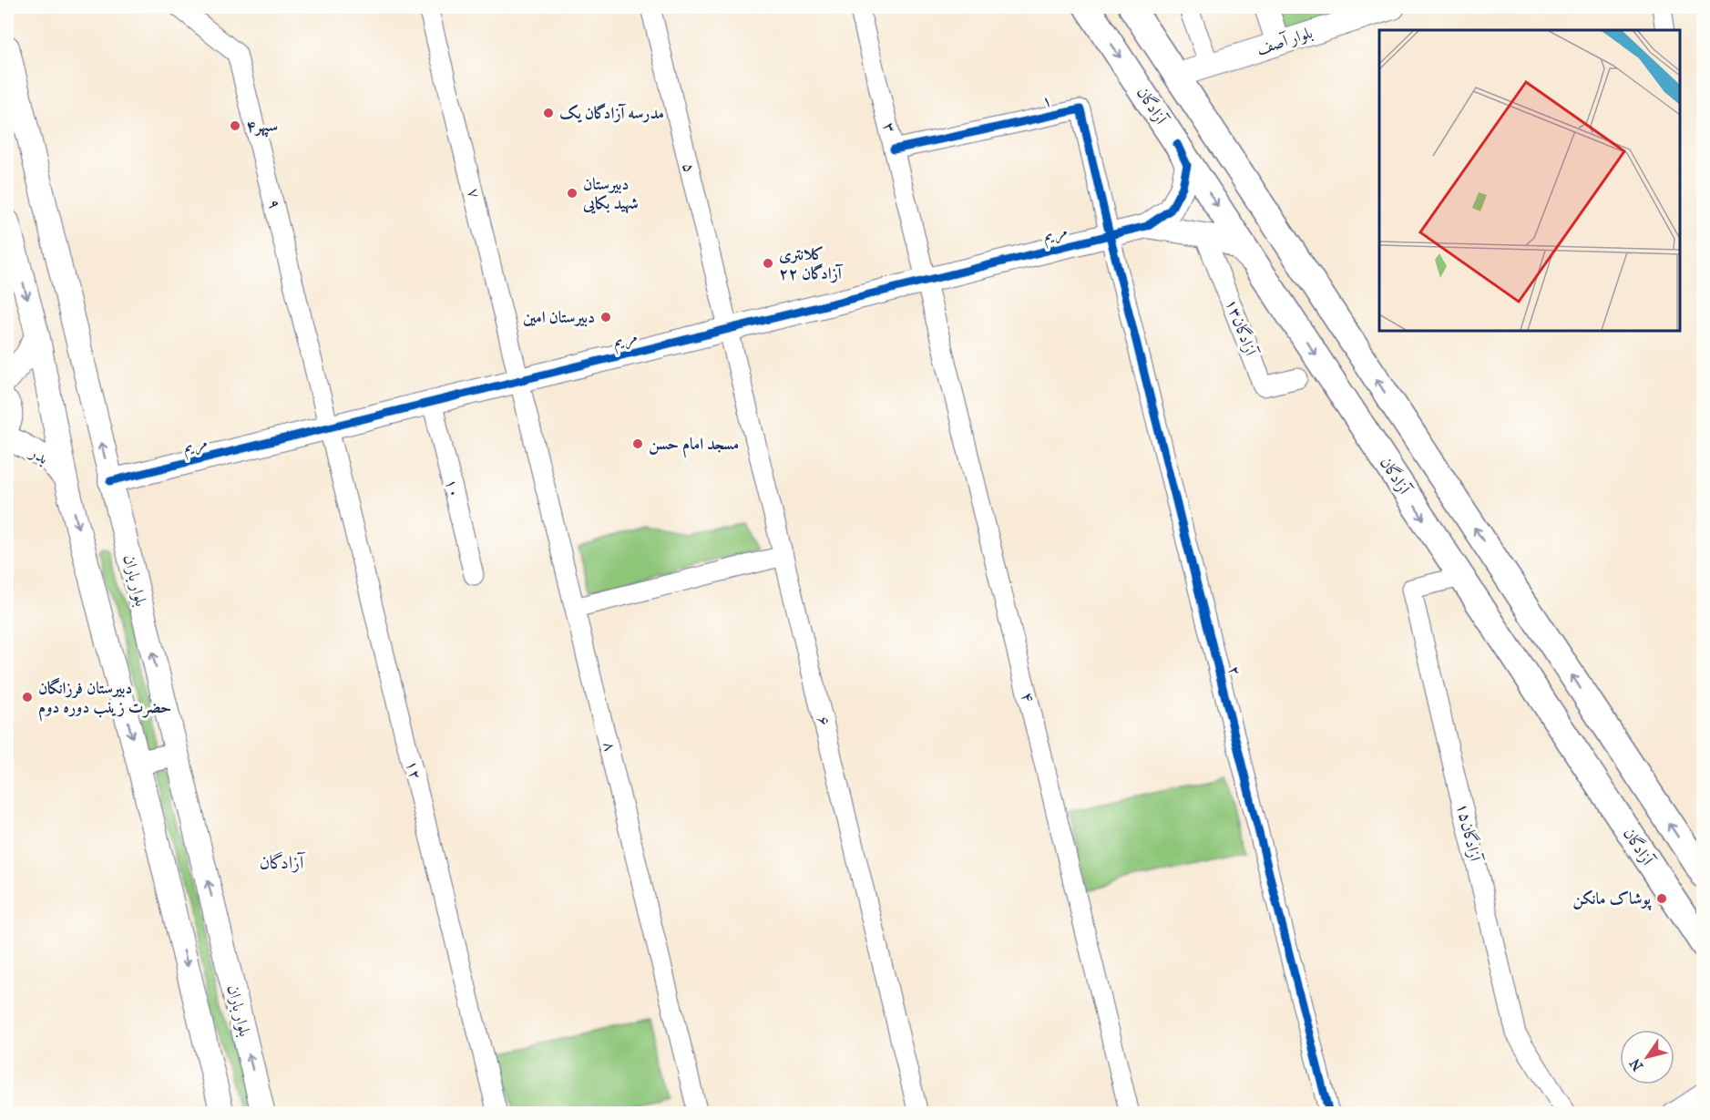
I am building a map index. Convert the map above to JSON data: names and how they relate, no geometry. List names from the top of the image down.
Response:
{
  "streets": {
    "main road": ["آزادگان"],
    "street": [
      "بلوار آصف",
      "۱",
      "۳",
      "۵",
      "۷",
      "۹",
      "مریم",
      "آزادگان۱۳",
      "بدر",
      "۱۰",
      "بلوار باران",
      "۲",
      "۴",
      "۶",
      "۸",
      "۱۲",
      "آزادگان۱۵"
    ]
  },
  "crossings": [
    ["۱", "۳"],
    ["۱", "مریم"],
    ["۱", "۲"],
    ["آزادگان", "آزادگان۱۵"],
    ["۳", "مریم"],
    ["۳", "۴"],
    ["۵", "مریم"],
    ["۵", "۶"],
    ["۷", "مریم"],
    ["۷", "۸"],
    ["۹", "مریم"],
    ["۹", "۱۲"],
    ["مریم", "۱۰"],
    ["مریم", "بلوار باران"],
    ["مریم", "۲"],
    ["مریم", "۴"],
    ["مریم", "۶"],
    ["مریم", "۸"],
    ["مریم", "۱۲"]
  ],
  "districts": ["آزادگان"],
  "places": [
    "مدرسه آزادگان یک",
    "سپهر۴",
    "دبیرستان شهید بکایی",
    "کلانتری ۲۲ آزادگان",
    "دبیرستان امین",
    "مسجد امام حسن",
    "دبیرستان فرزانگان حضرت زینب دوره دوم",
    "پوشاک مانکن"
  ],
  "north": "bottom left"
}
